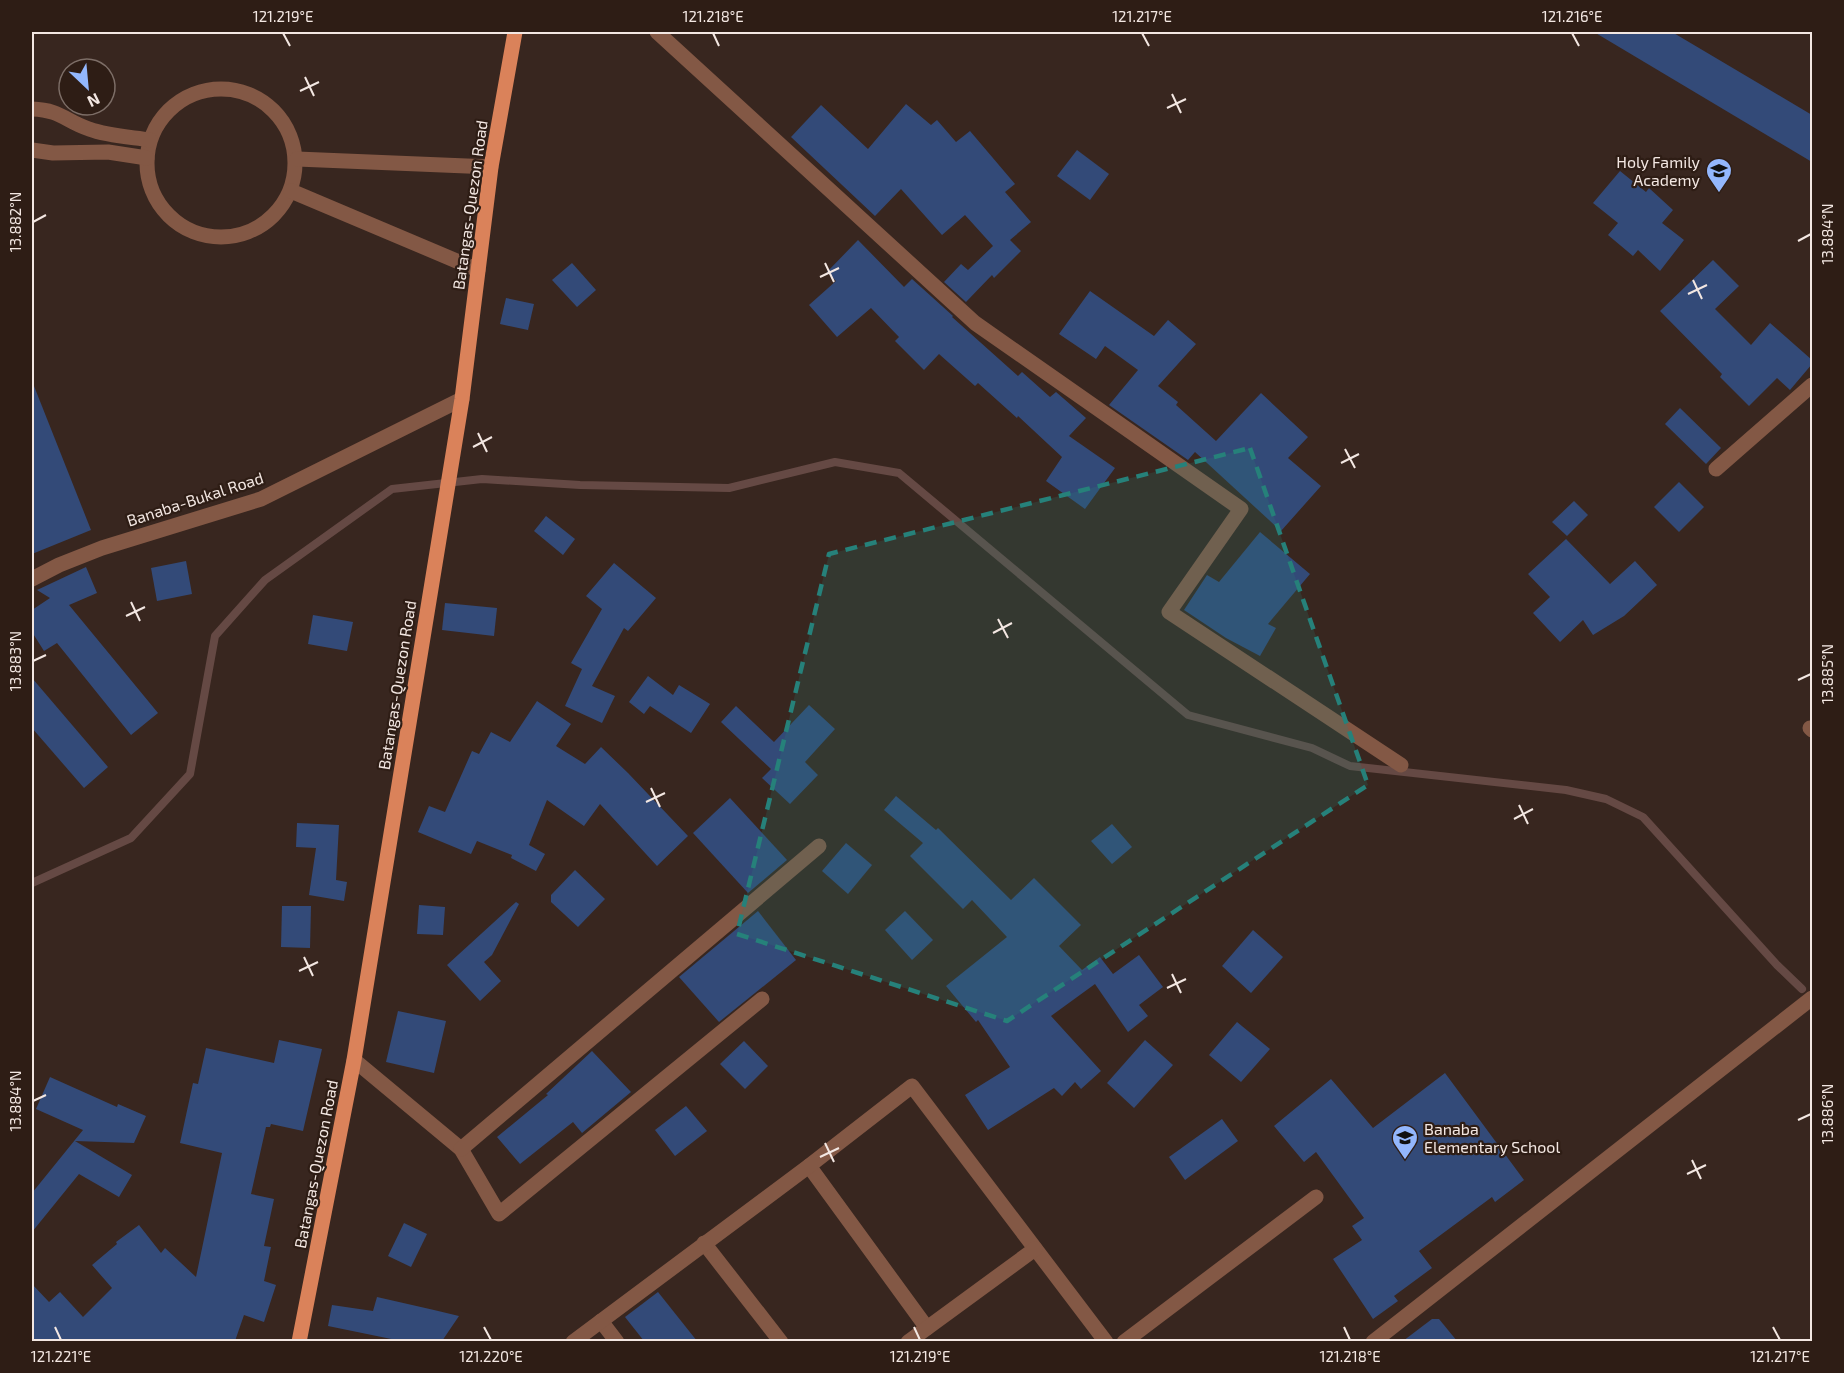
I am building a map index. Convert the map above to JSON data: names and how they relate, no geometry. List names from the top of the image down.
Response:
{
  "streets": {
    "main road": ["Batangas-Quezon Road"],
    "street": ["Banaba-Bukal Road"]
  },
  "crossings": [
    ["Batangas-Quezon Road", "Banaba-Bukal Road"]
  ],
  "places": {
    "school or university": ["Holy Family Academy", "Banaba Elementary School"]
  },
  "north": "bottom right",
  "coordinates": [
    "121.219°E",
    "121.218°E",
    "121.217°E",
    "121.216°E",
    "13.882°N",
    "13.884°N",
    "13.883°N",
    "13.885°N",
    "13.886°N",
    "121.221°E",
    "121.220°E"
  ]
}
